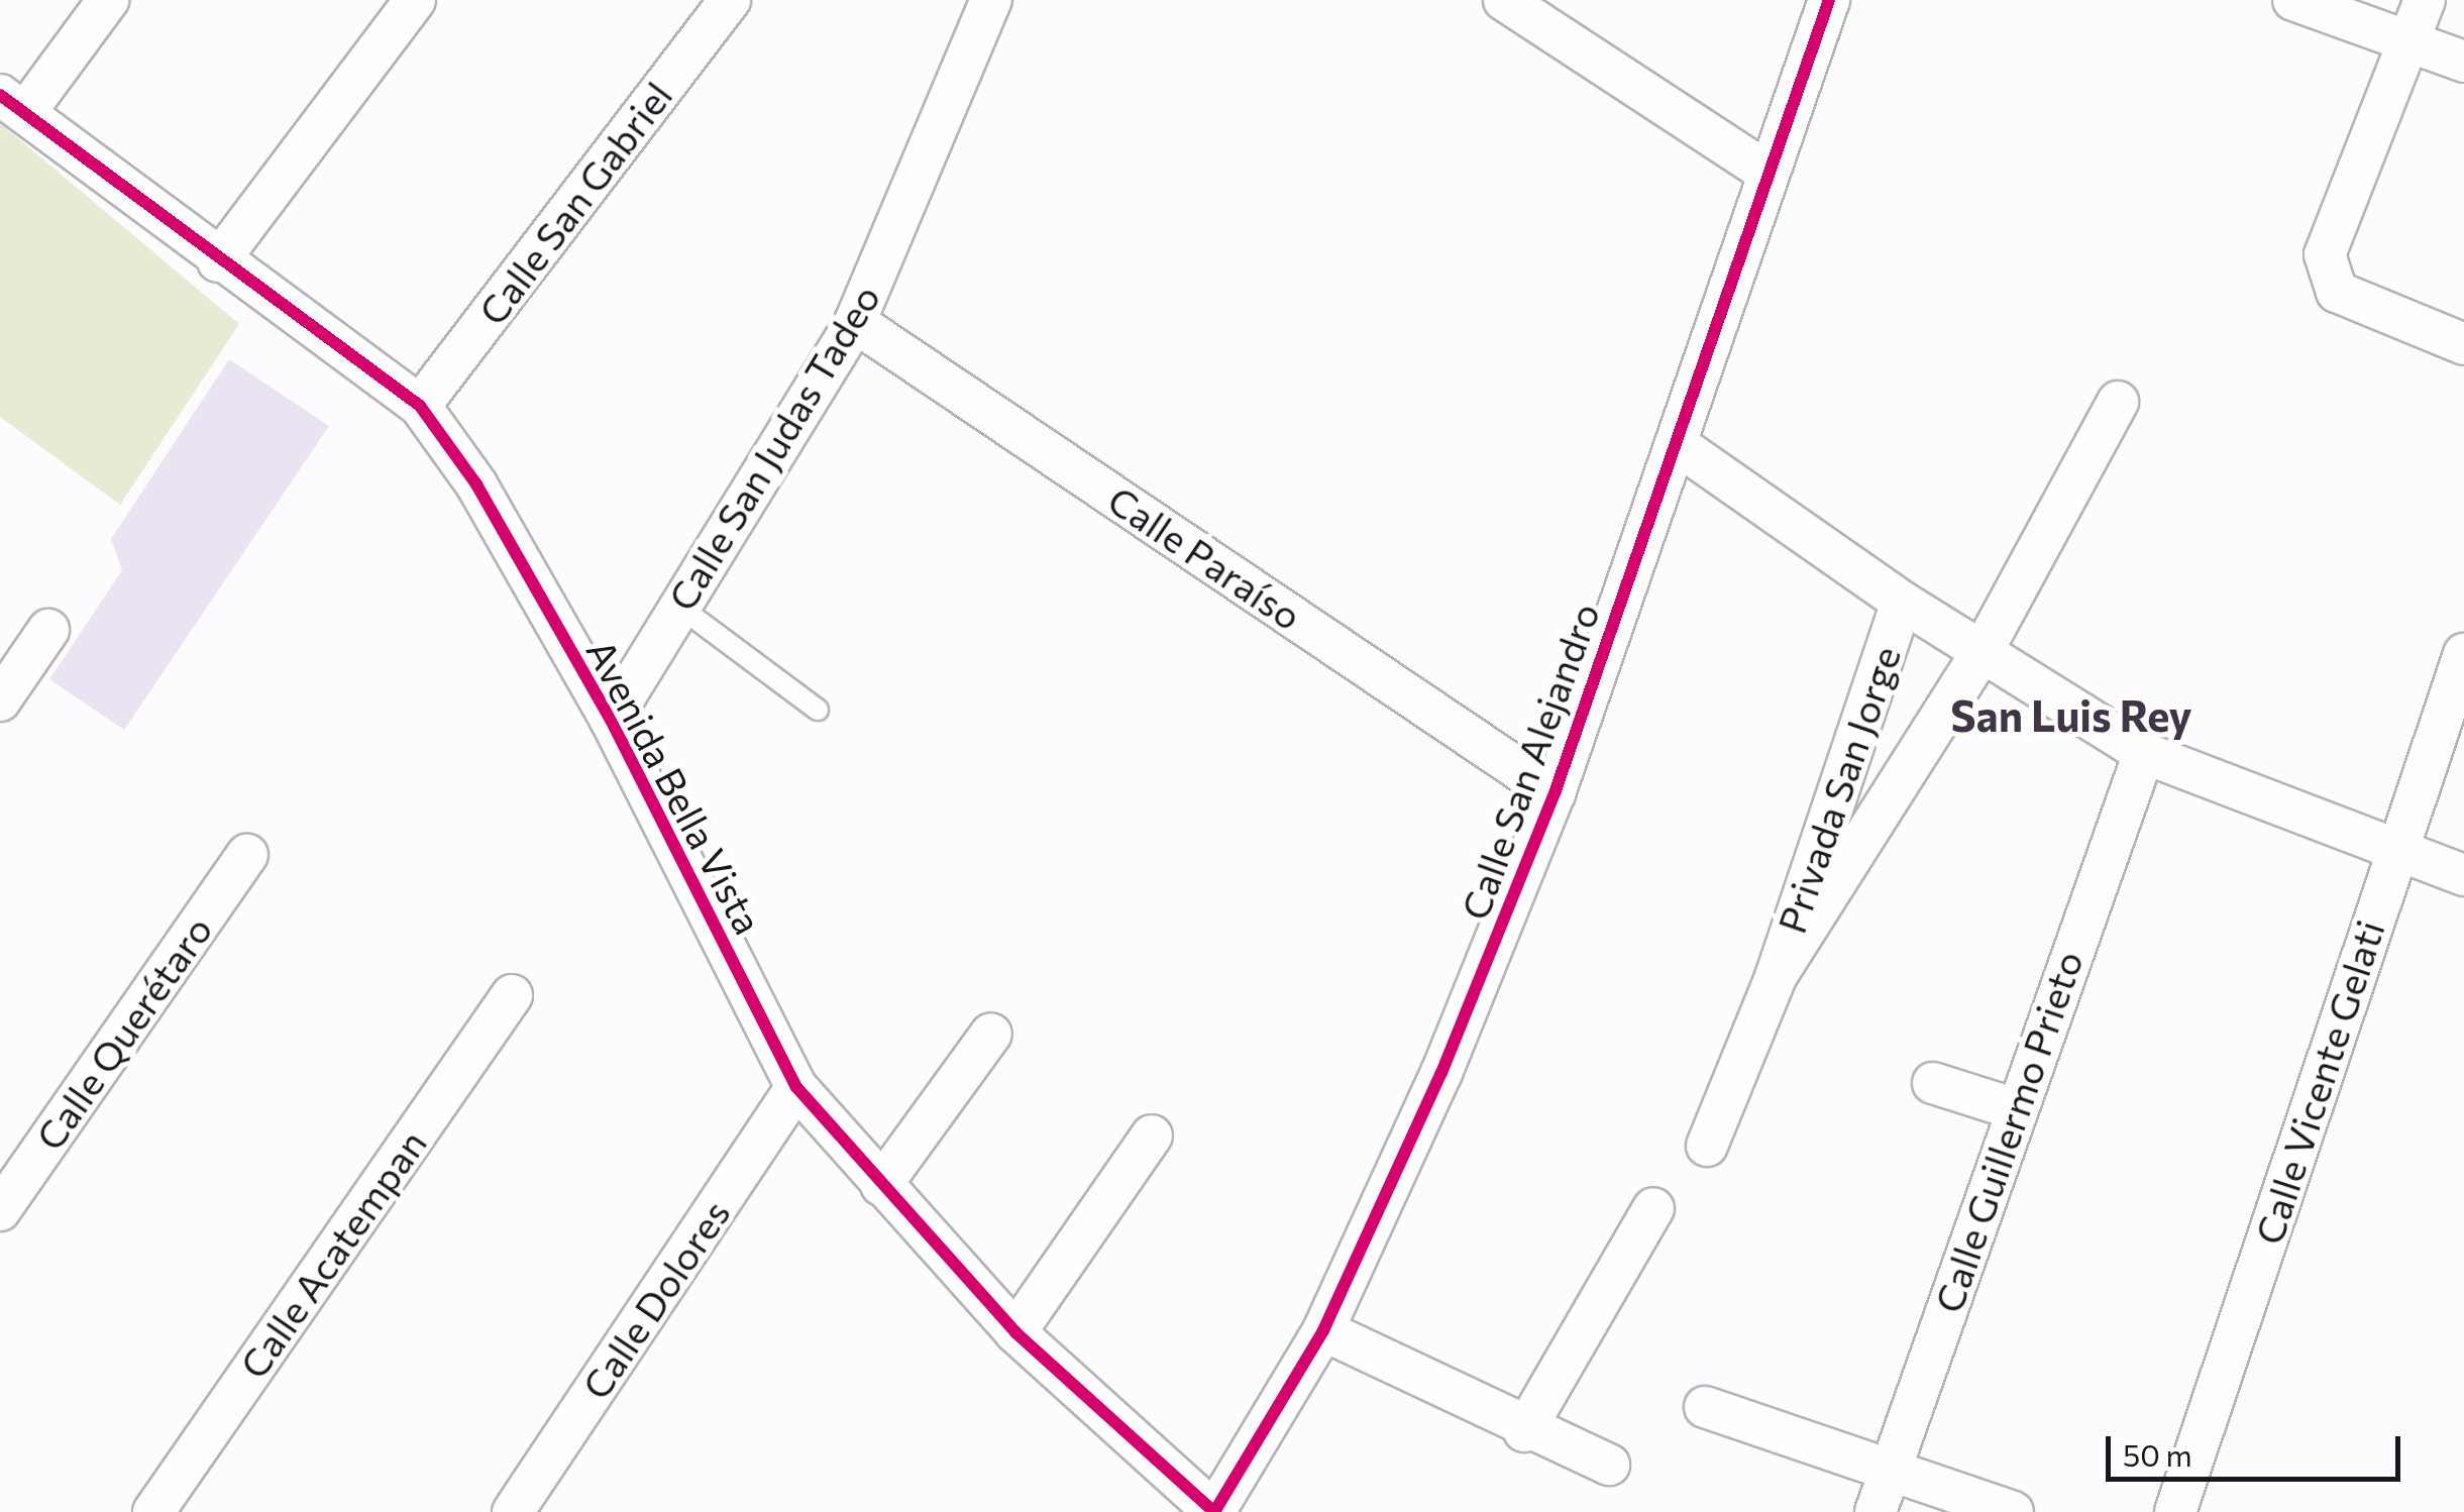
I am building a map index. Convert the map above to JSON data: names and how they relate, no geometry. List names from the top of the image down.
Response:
{
  "streets": {
    "street": [
      "Calle San Gabriel",
      "Calle San Judas Tadeo",
      "Calle Paraíso",
      "Calle San Alejandro",
      "Avenida Bella Vista",
      "Privada San Jorge",
      "Calle Querétaro",
      "Calle Vicente Gelati",
      "Calle Guillermo Prieto",
      "Calle Acatempan",
      "Calle Dolores"
    ]
  },
  "crossings": [
    ["Calle San Gabriel", "Avenida Bella Vista"],
    ["Calle San Judas Tadeo", "Calle Paraíso"],
    ["Calle San Judas Tadeo", "Avenida Bella Vista"],
    ["Calle Paraíso", "Calle San Alejandro"],
    ["Calle San Alejandro", "Avenida Bella Vista"],
    ["Avenida Bella Vista", "Calle Dolores"]
  ],
  "districts": ["San Luis Rey"],
  "scale_bar": "50 m"
}
